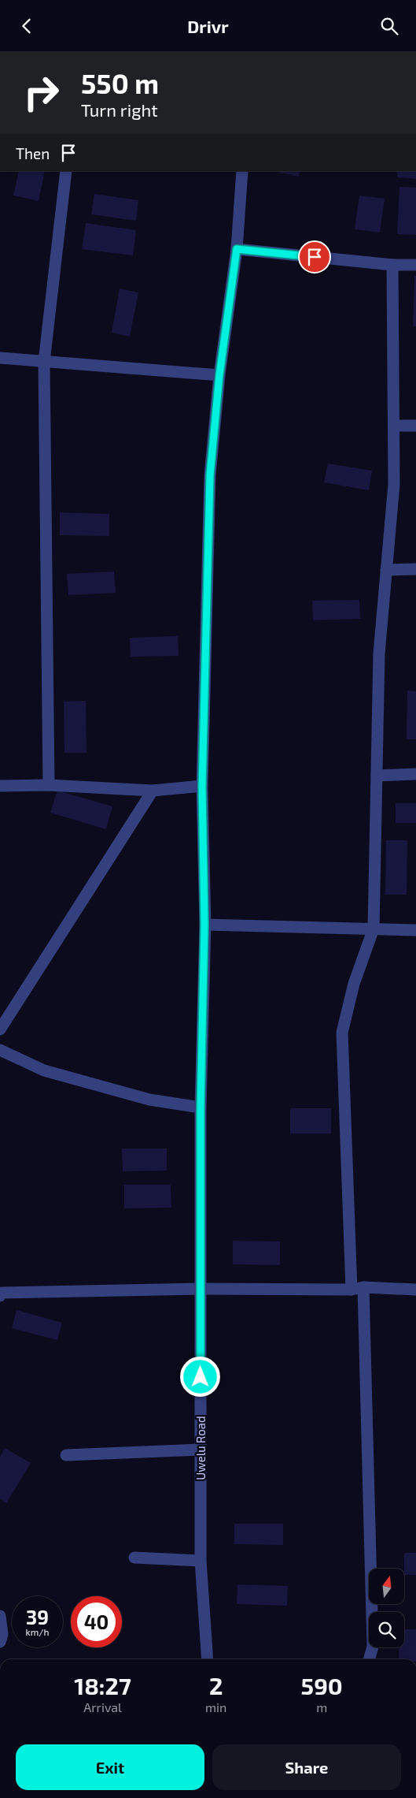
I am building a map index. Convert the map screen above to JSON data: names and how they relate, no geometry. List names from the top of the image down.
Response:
{
  "streets": {
    "street": ["Uwelu Road"]
  },
  "north": "top",
  "page": {
    "header": "Drivr",
    "turn": ["550 m", "Turn right"],
    "then": "Then",
    "speed": "39 km/h",
    "limit": "40",
    "eta": [
      "18:27",
      "Arrival",
      "2",
      "min",
      "590",
      "m"
    ],
    "buttons": ["Exit", "Share"]
  }
}
